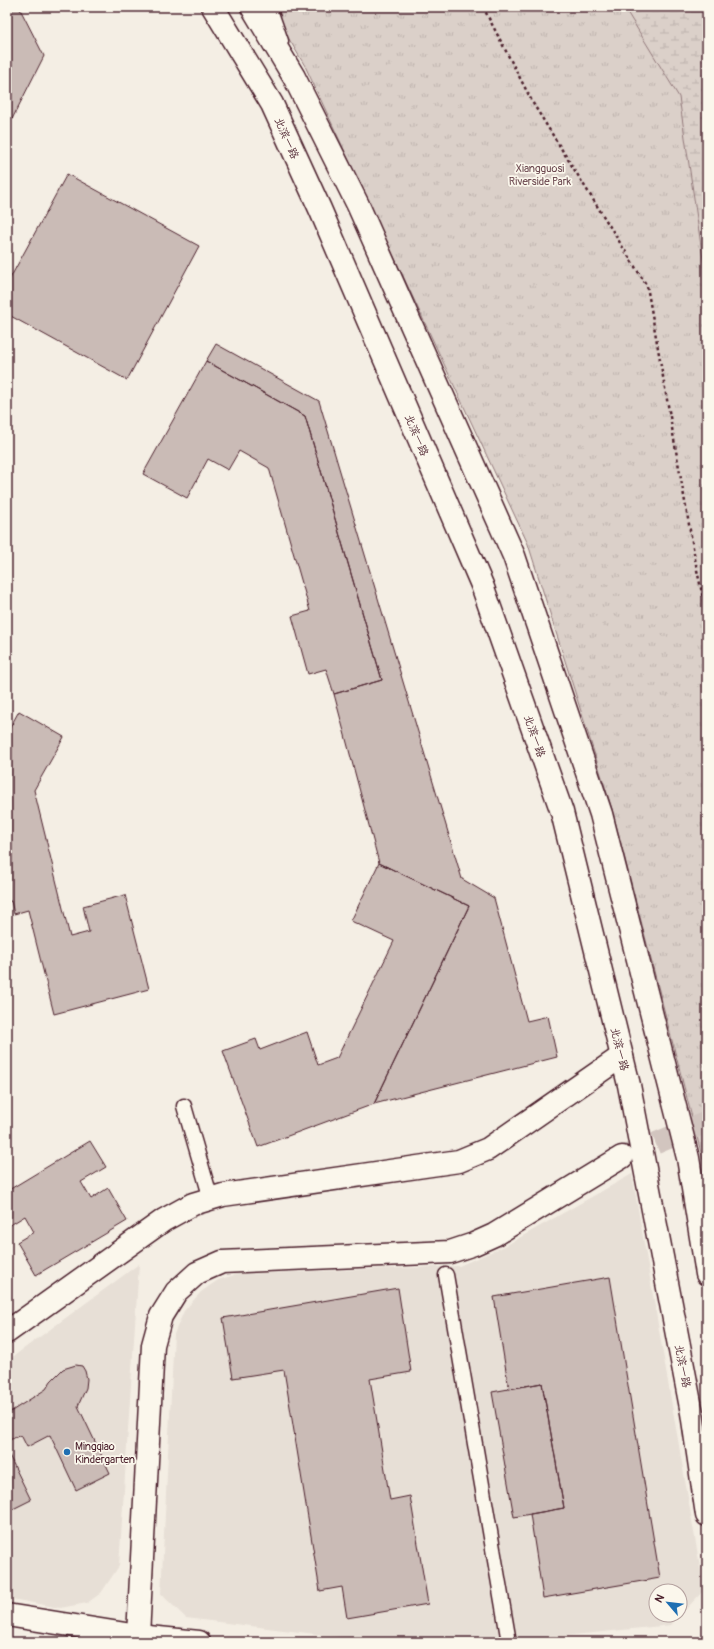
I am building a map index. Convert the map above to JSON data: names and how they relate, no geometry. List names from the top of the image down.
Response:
{
  "streets": {
    "main road": ["北滨一路"]
  },
  "parks": ["Xiangguosi Riverside Park"],
  "places": ["Mingqiao Kindergarten"],
  "north": "top left"
}
